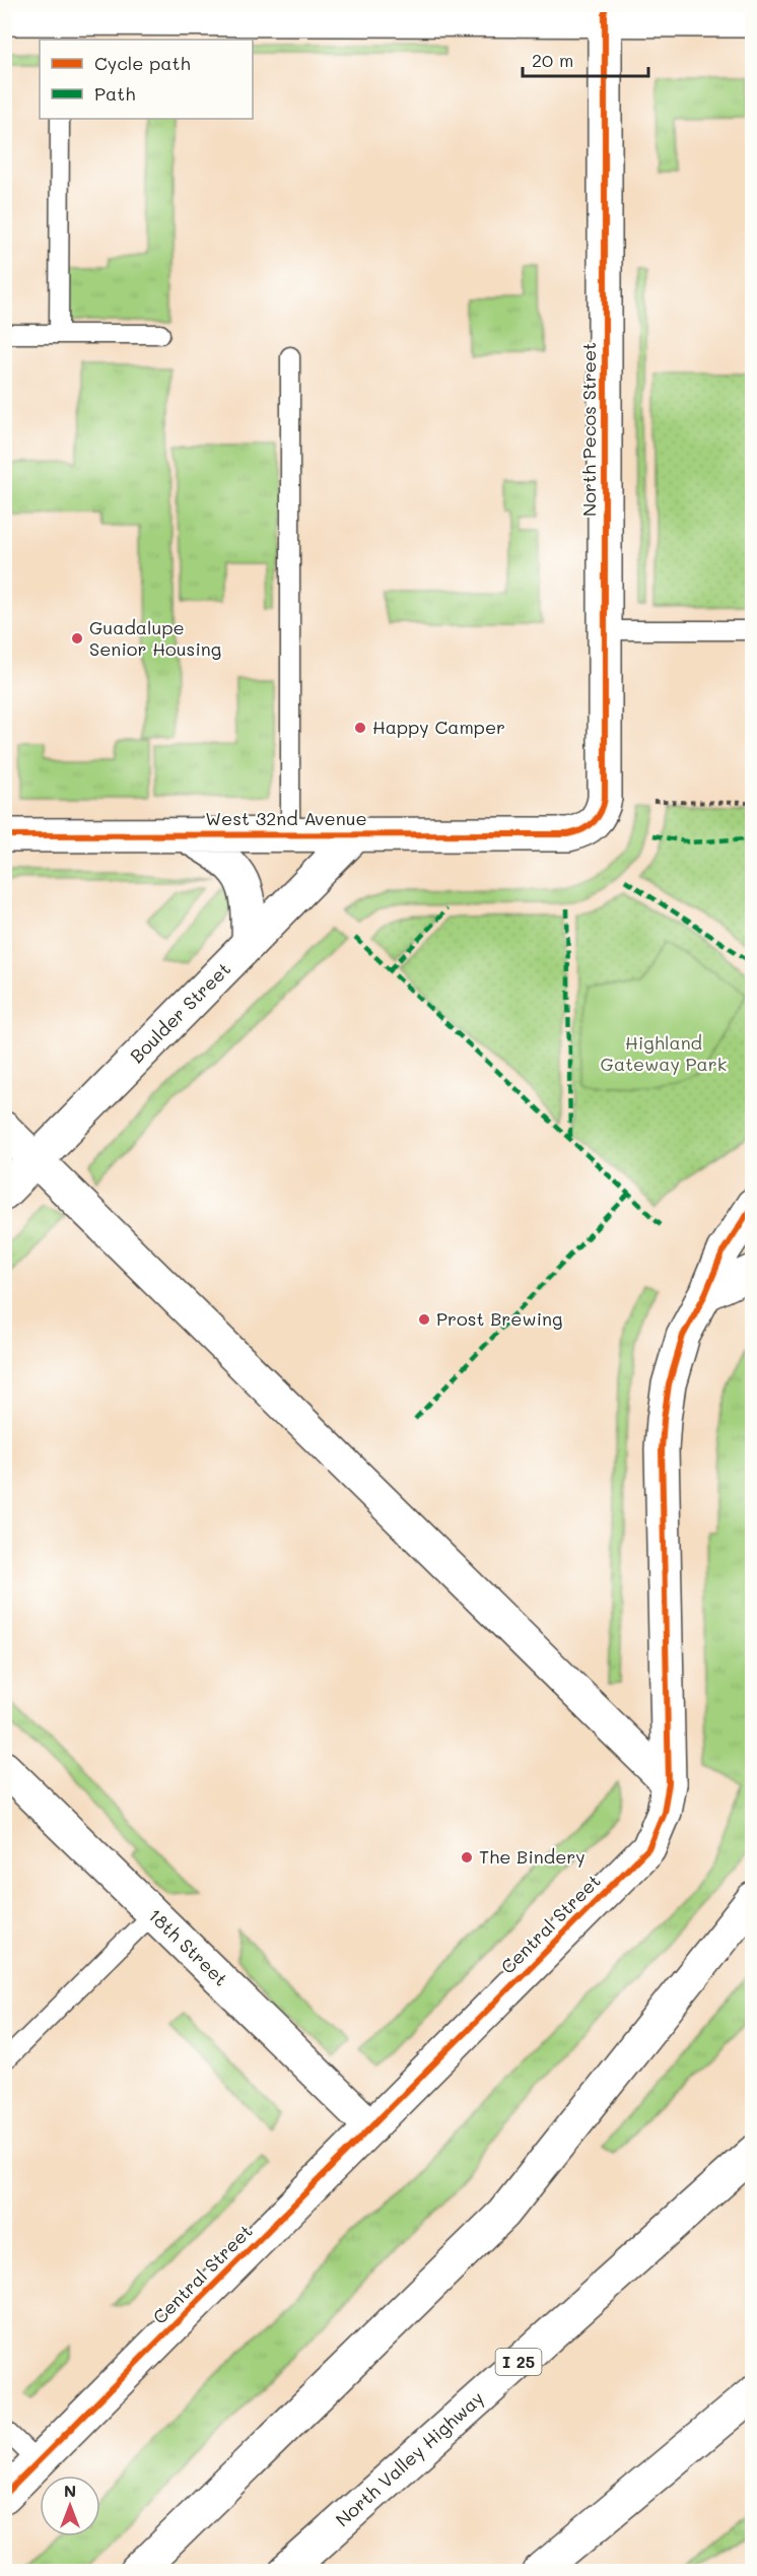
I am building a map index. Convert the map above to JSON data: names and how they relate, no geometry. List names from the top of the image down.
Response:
{
  "streets": {
    "main road": [
      "North Pecos Street",
      "West 32nd Avenue",
      "Boulder Street",
      "Central Street",
      "18th Street",
      "I 25",
      "North Valley Highway"
    ]
  },
  "crossings": [
    ["North Pecos Street", "West 32nd Avenue"],
    ["West 32nd Avenue", "Boulder Street"],
    ["Central Street", "18th Street"]
  ],
  "parks": ["Highland Gateway Park"],
  "places": [
    "Guadalupe Senior Housing",
    "Happy Camper",
    "Prost Brewing",
    "The Bindery"
  ],
  "legend": ["Cycle path", "Path"],
  "scale_bar": "20 m",
  "north": "top"
}
